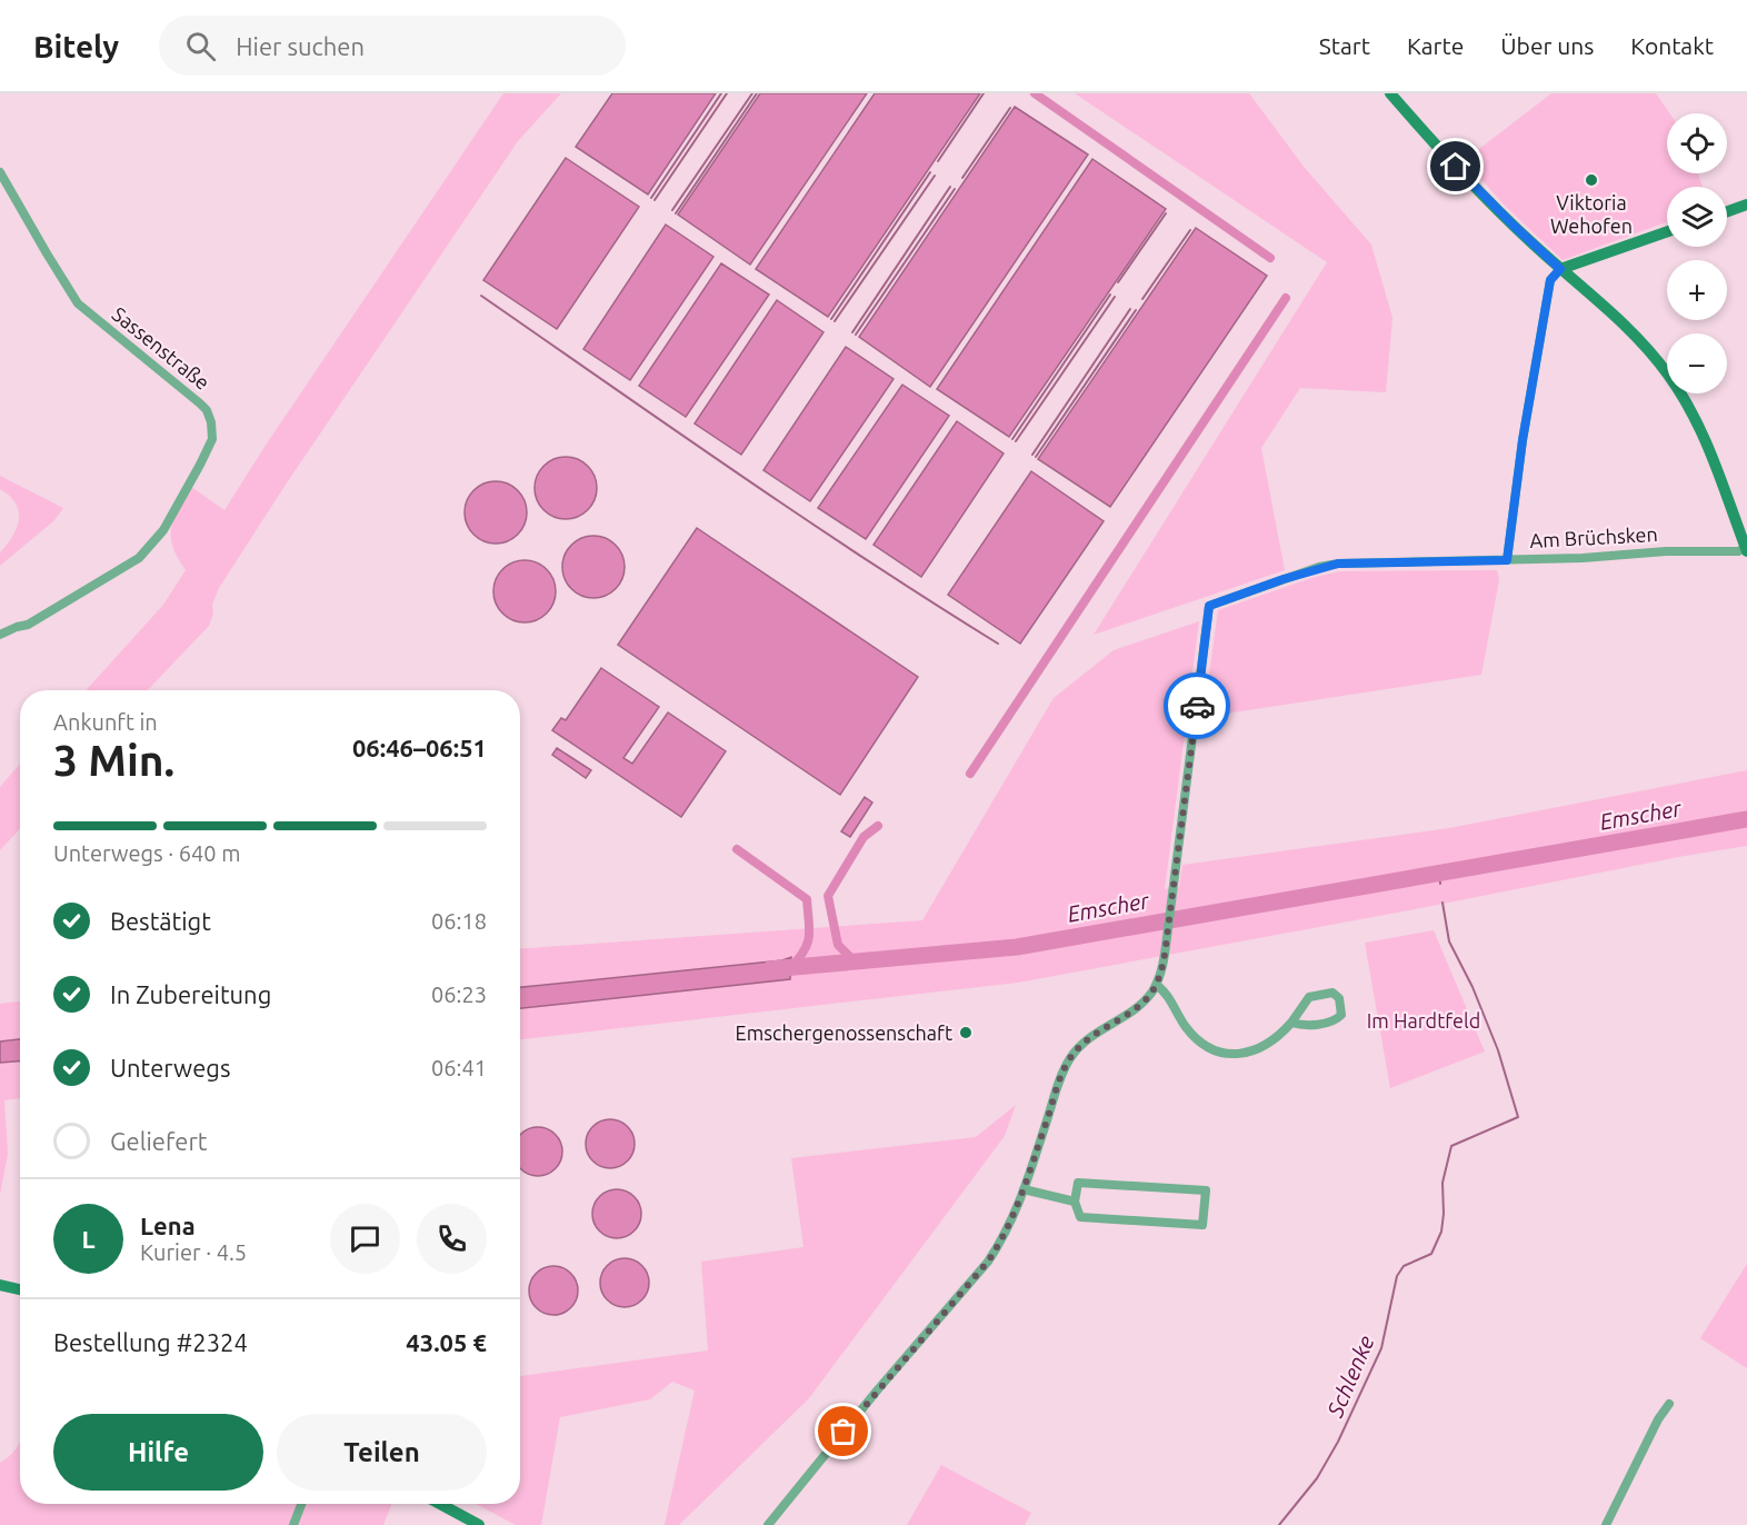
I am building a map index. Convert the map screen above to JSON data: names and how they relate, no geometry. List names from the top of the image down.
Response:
{
  "streets": {
    "street": ["Sassenstraße", "Am Brüchsken"]
  },
  "water": ["Emscher", "Schlenke"],
  "parks": ["Im Hardtfeld"],
  "places": ["Viktoria Wehofen", "Emschergenossenschaft"],
  "page": {
    "header": "Bitely",
    "search": "Hier suchen",
    "nav": [
      "Start",
      "Karte",
      "Über uns",
      "Kontakt"
    ],
    "map_buttons": ["+", "−"],
    "heading": ["3 Min.", "Ankunft in", "06:46–06:51"],
    "panel": [
      "Lena",
      "Kurier · 4.5",
      "Bestellung #2324",
      "43.05 €"
    ],
    "bar": "Unterwegs · 640 m",
    "list": [
      ["Bestätigt", "06:18"],
      ["In Zubereitung", "06:23"],
      ["Unterwegs", "06:41"],
      "Geliefert"
    ],
    "round": "L",
    "buttons": ["Hilfe", "Teilen"]
  }
}
